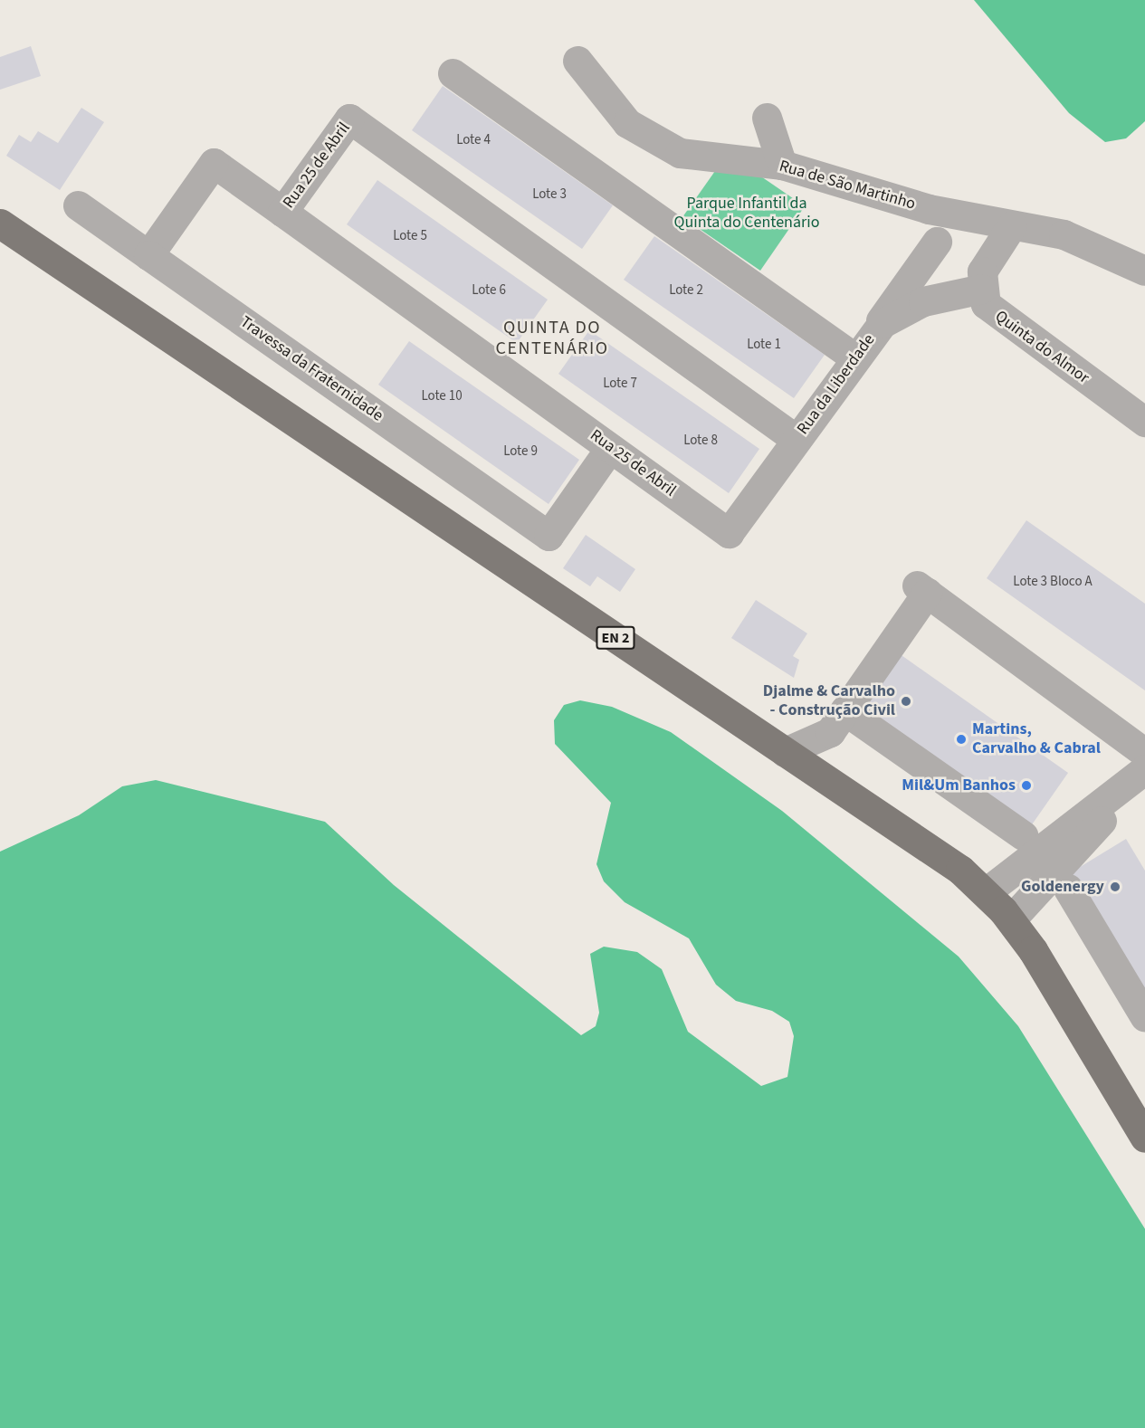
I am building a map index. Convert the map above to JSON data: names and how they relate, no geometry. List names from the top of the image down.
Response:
{
  "streets": {
    "main road": ["EN 2"],
    "street": [
      "Rua 25 de Abril",
      "Rua de São Martinho",
      "Quinta do Almor",
      "Travessa da Fraternidade",
      "Rua da Liberdade"
    ]
  },
  "crossings": [
    ["Rua 25 de Abril", "Travessa da Fraternidade"],
    ["Rua 25 de Abril", "Rua da Liberdade"],
    ["Quinta do Almor", "Rua da Liberdade"]
  ],
  "districts": ["QUINTA DO CENTENÁRIO"],
  "parks": ["Parque Infantil da Quinta do Centenário"],
  "places": [
    "Djalme & Carvalho - Construção Civil",
    "Martins, Carvalho & Cabral",
    "Mil&Um Banhos",
    "Goldenergy"
  ],
  "house_numbers": [
    "Lote 4",
    "Lote 3",
    "Lote 5",
    "Lote 6",
    "Lote 2",
    "Lote 1",
    "Lote 7",
    "Lote 10",
    "Lote 8",
    "Lote 9",
    "Lote 3 Bloco A"
  ]
}
